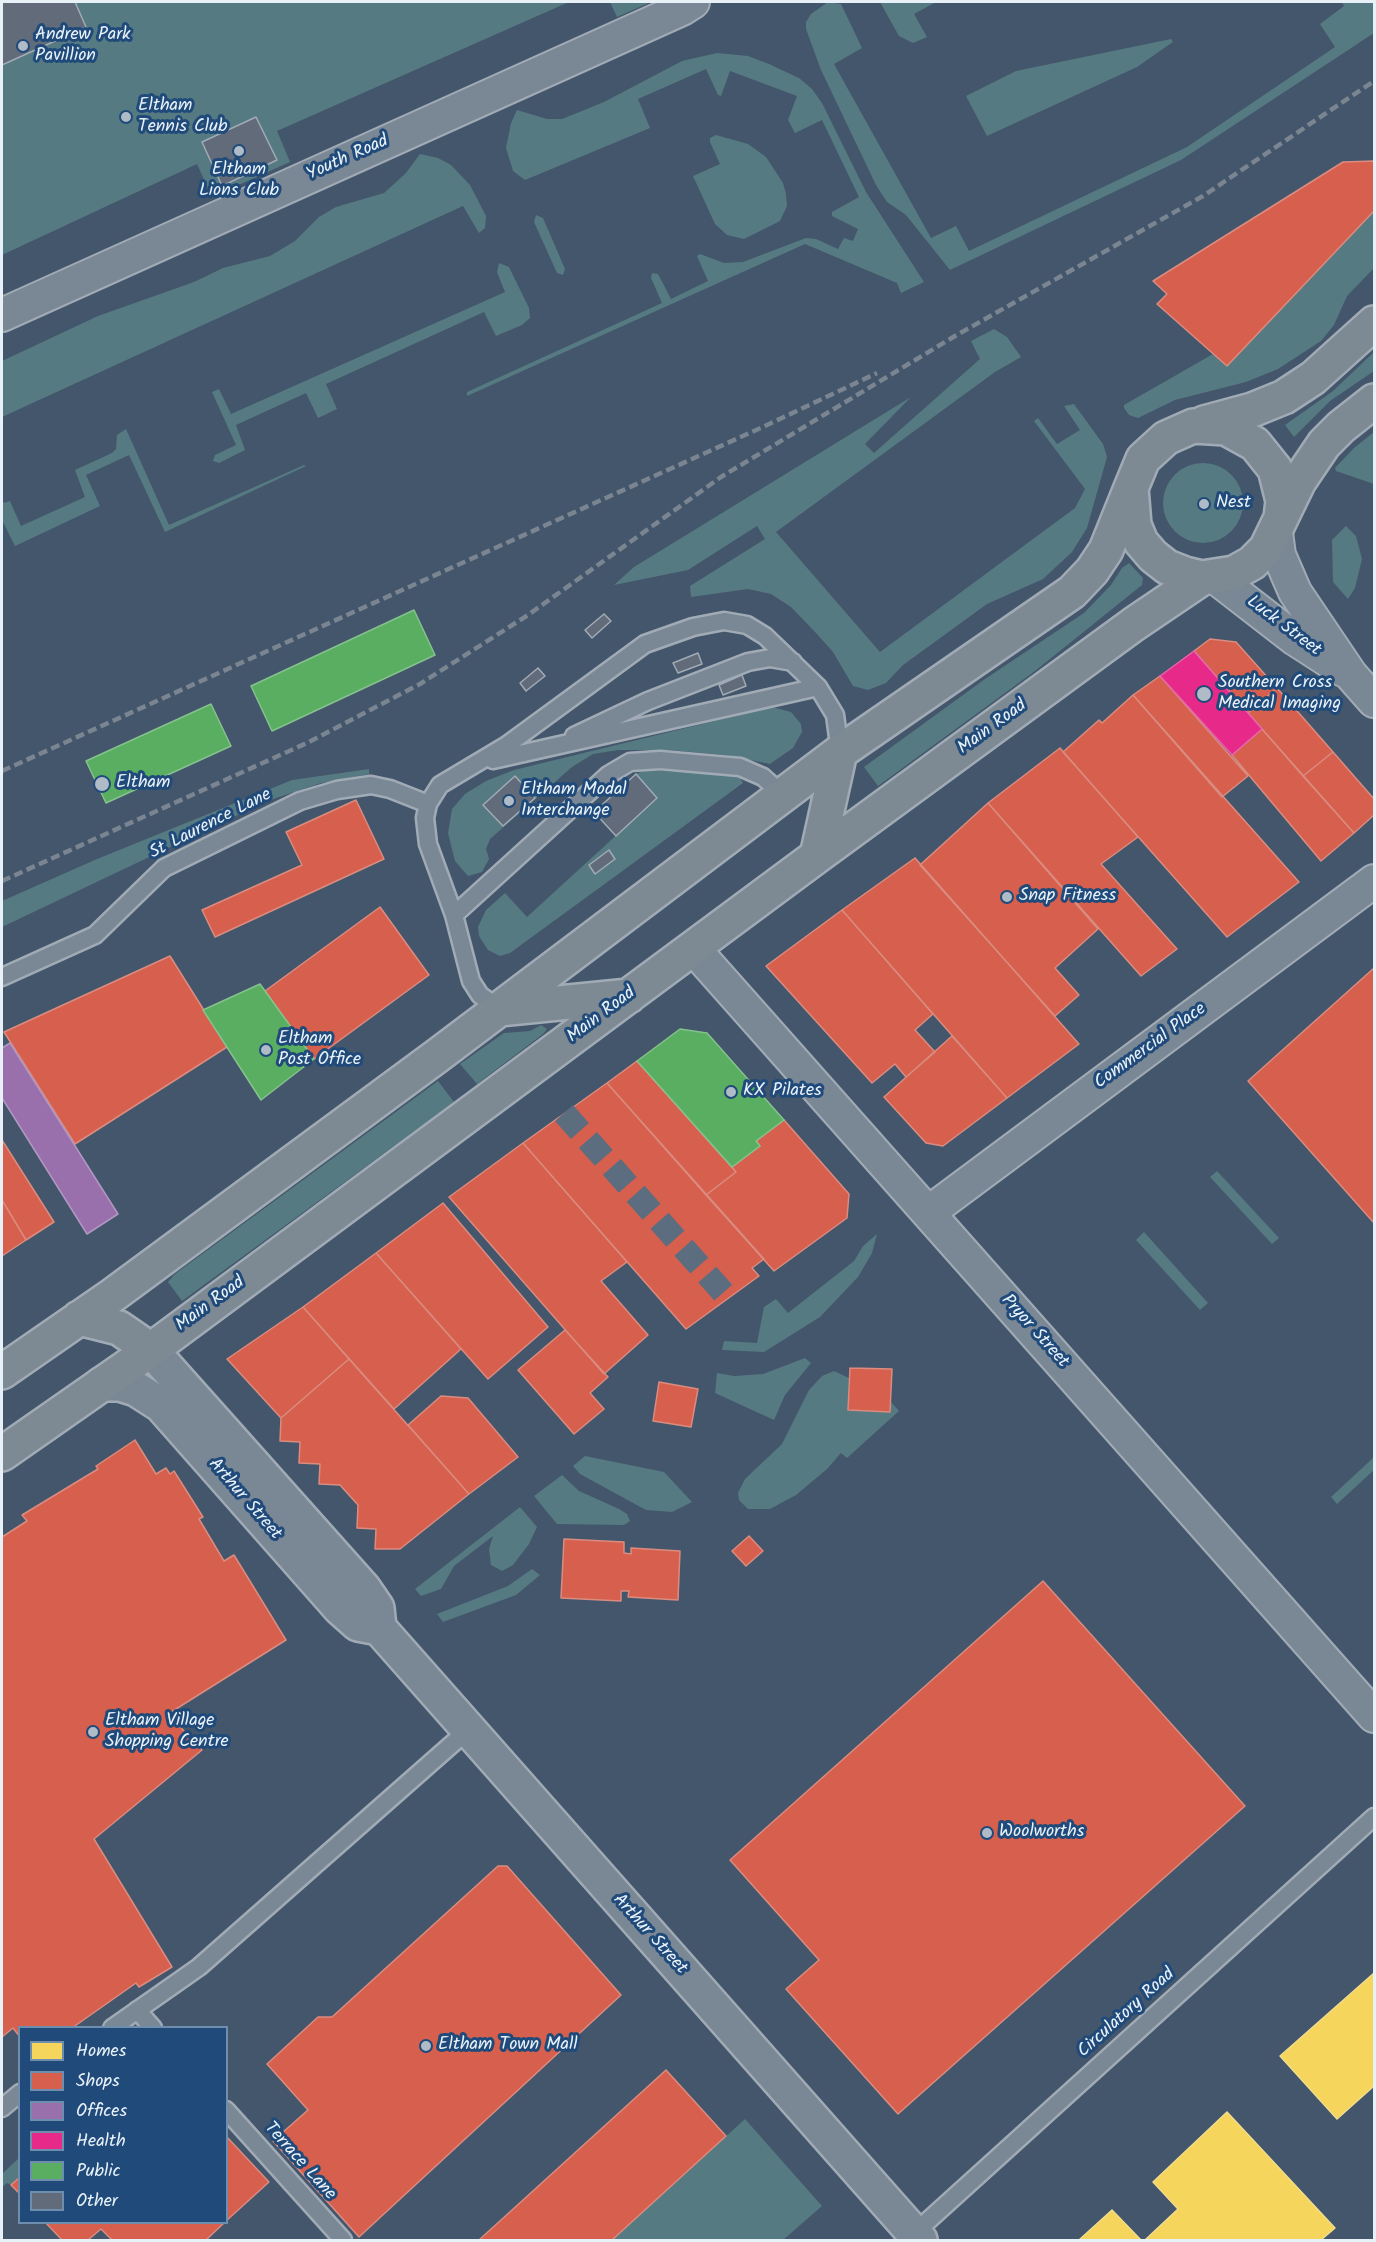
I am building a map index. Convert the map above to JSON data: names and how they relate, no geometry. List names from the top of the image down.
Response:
{
  "streets": {
    "main road": ["Main Road"],
    "street": [
      "Youth Road",
      "Luck Street",
      "Commercial Place",
      "Pryor Street",
      "Arthur Street"
    ],
    "lane": ["St Laurence Lane", "Circulatory Road", "Terrace Lane"]
  },
  "crossings": [
    ["Luck Street", "Main Road"],
    ["Main Road", "Pryor Street"],
    ["Main Road", "Arthur Street"],
    ["Commercial Place", "Pryor Street"],
    ["Arthur Street", "Circulatory Road"]
  ],
  "places": [
    "Andrew Park Pavillion",
    "Eltham Tennis Club",
    "Eltham Lions Club",
    "Nest",
    "Southern Cross Medical Imaging",
    "Eltham",
    "Eltham Modal Interchange",
    "Snap Fitness",
    "Eltham Post Office",
    "KX Pilates",
    "Eltham Village Shopping Centre",
    "Woolworths",
    "Eltham Town Mall"
  ],
  "legend": [
    "Homes",
    "Shops",
    "Offices",
    "Health",
    "Public",
    "Other"
  ]
}
